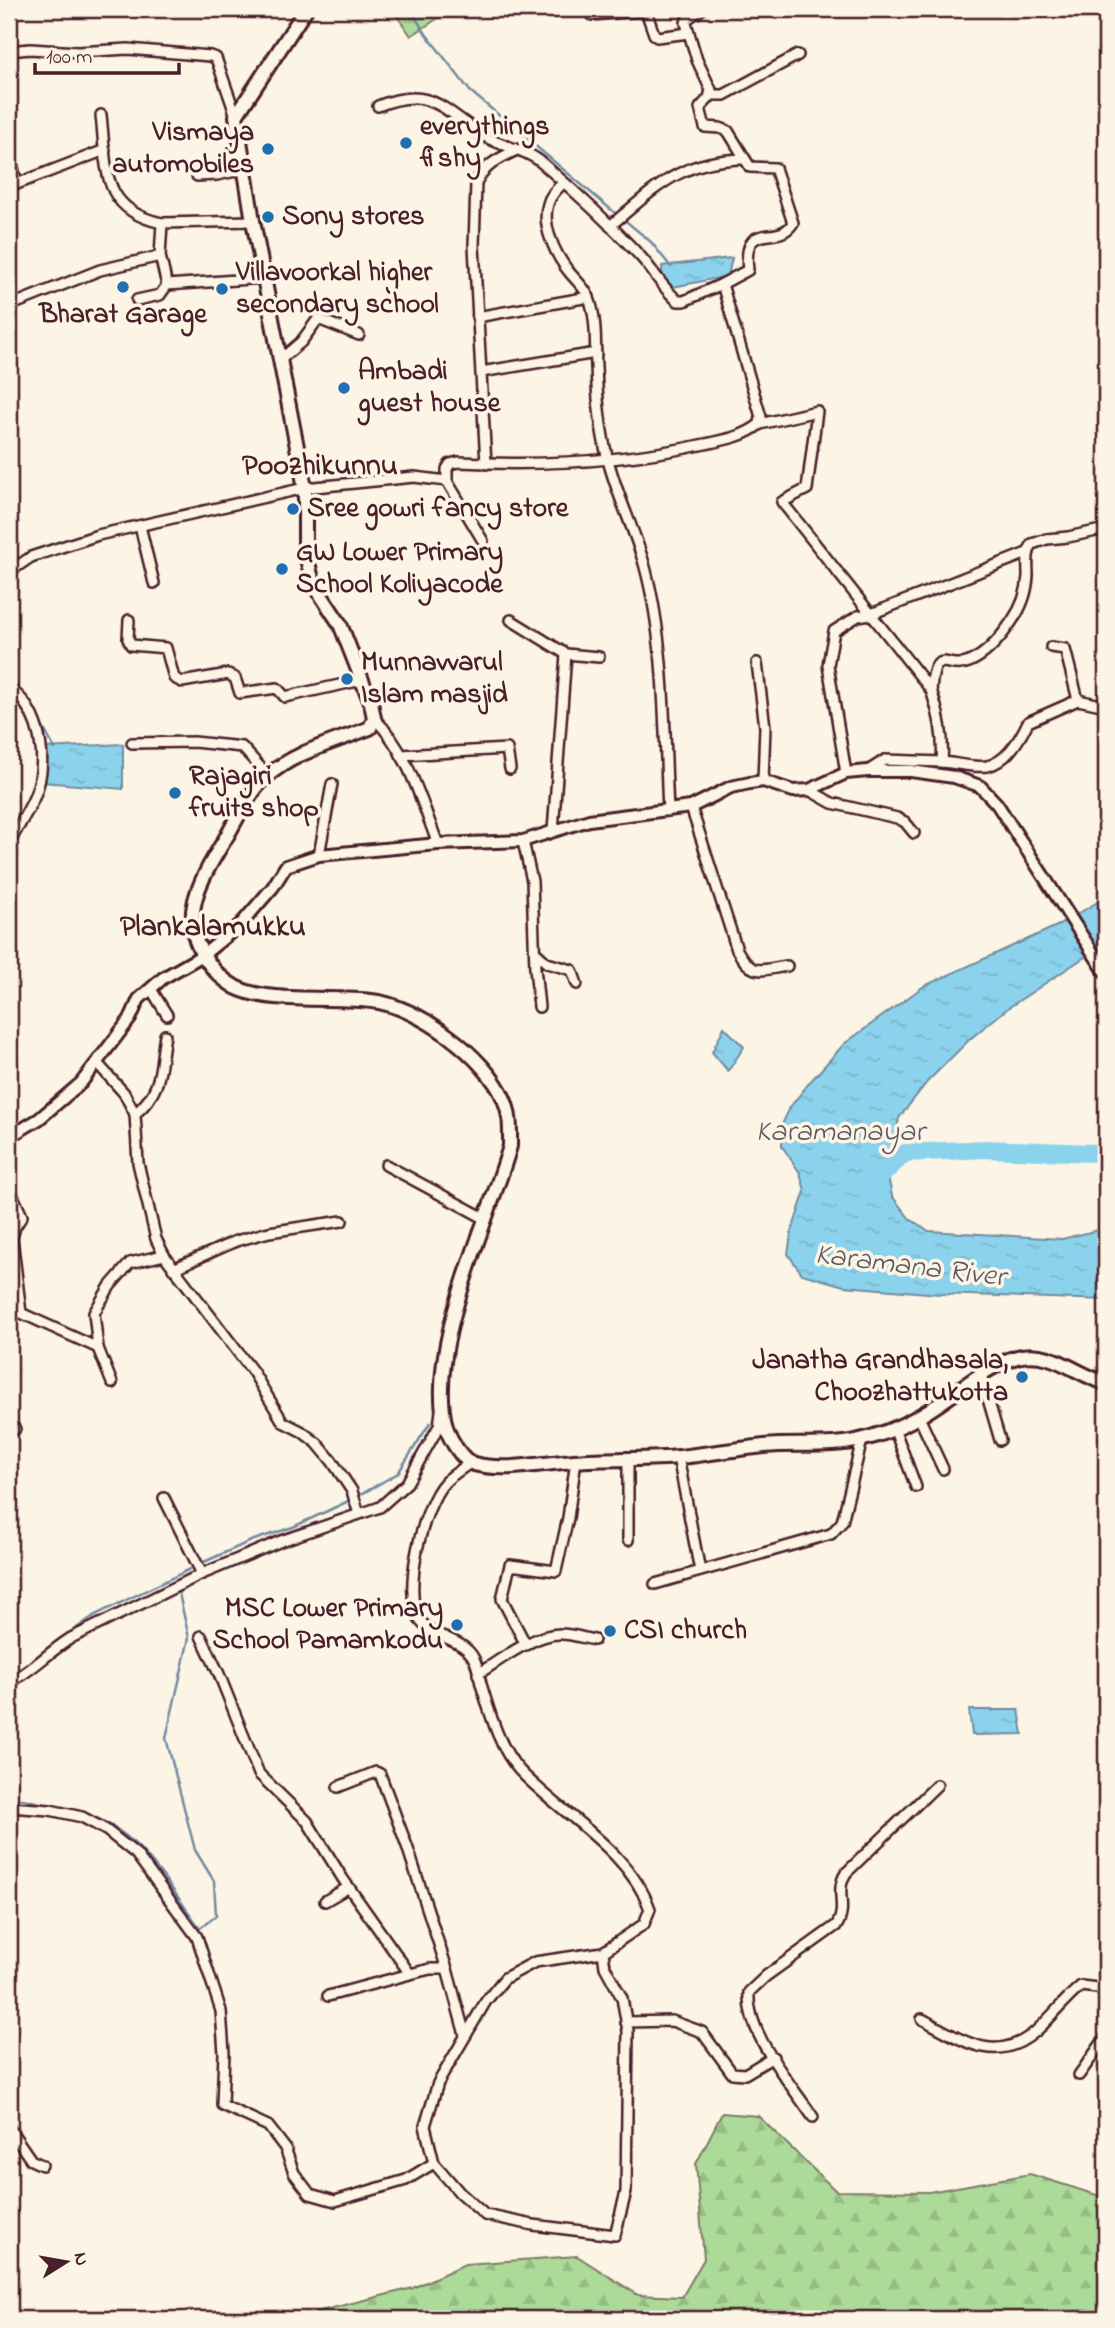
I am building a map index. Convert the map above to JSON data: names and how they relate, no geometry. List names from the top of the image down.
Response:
{
  "districts": ["Poozhikunnu", "Plankalamukku"],
  "water": ["Karamanayar", "Karamana River"],
  "places": [
    "everythings fishy",
    "Vismaya automobiles",
    "Sony stores",
    "Bharat Garage",
    "Villavoorkal higher secondary school",
    "Ambadi guest house",
    "Sree gowri fancy store",
    "GW Lower Primary School Koliyacode",
    "Munnavvarul Islam masjid",
    "Rajagiri fruits shop",
    "Janatha Grandhasala, Choozhattukotta",
    "MSC Lower Primary School Pamamkodu",
    "CSI church"
  ],
  "scale_bar": "100 m",
  "north": "right"
}
